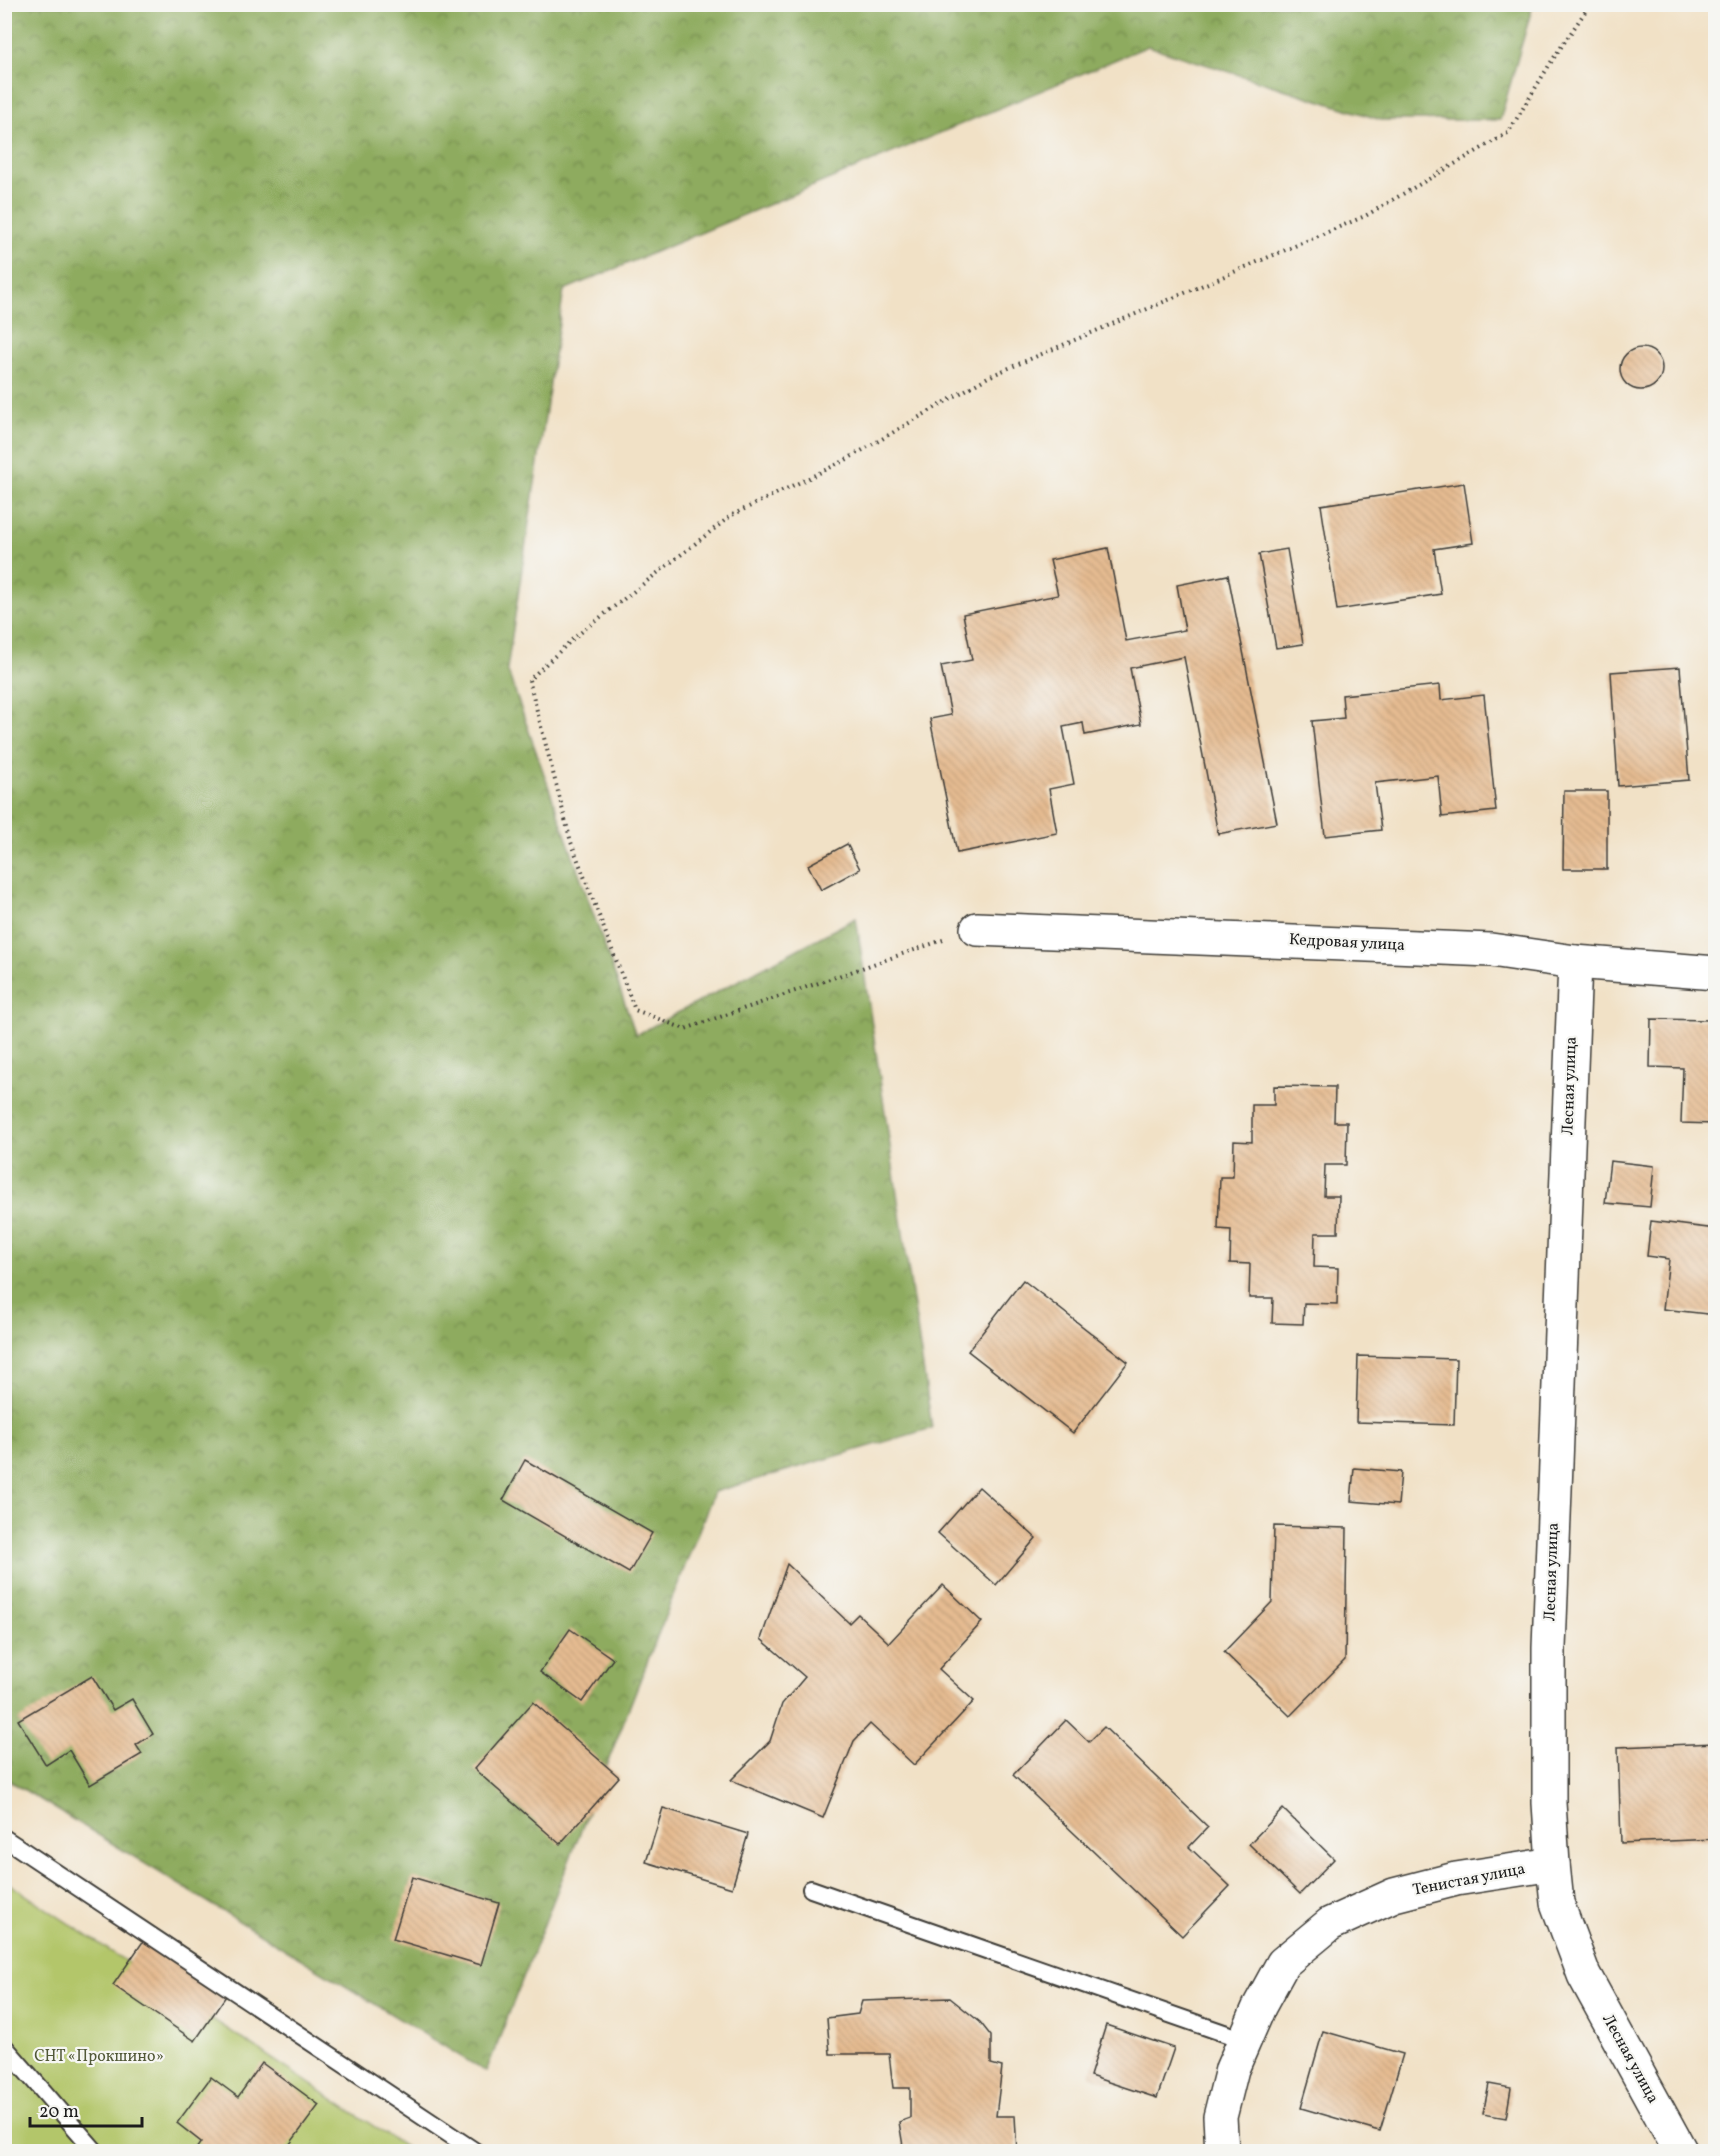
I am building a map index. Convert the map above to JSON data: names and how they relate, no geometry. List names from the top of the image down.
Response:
{
  "streets": {
    "street": ["Кедровая улица", "Лесная улица", "Тенистая улица"]
  },
  "crossings": [
    ["Кедровая улица", "Лесная улица"],
    ["Лесная улица", "Тенистая улица"]
  ],
  "parks": ["СНТ «Прокшино»"],
  "scale_bar": "20 m"
}
